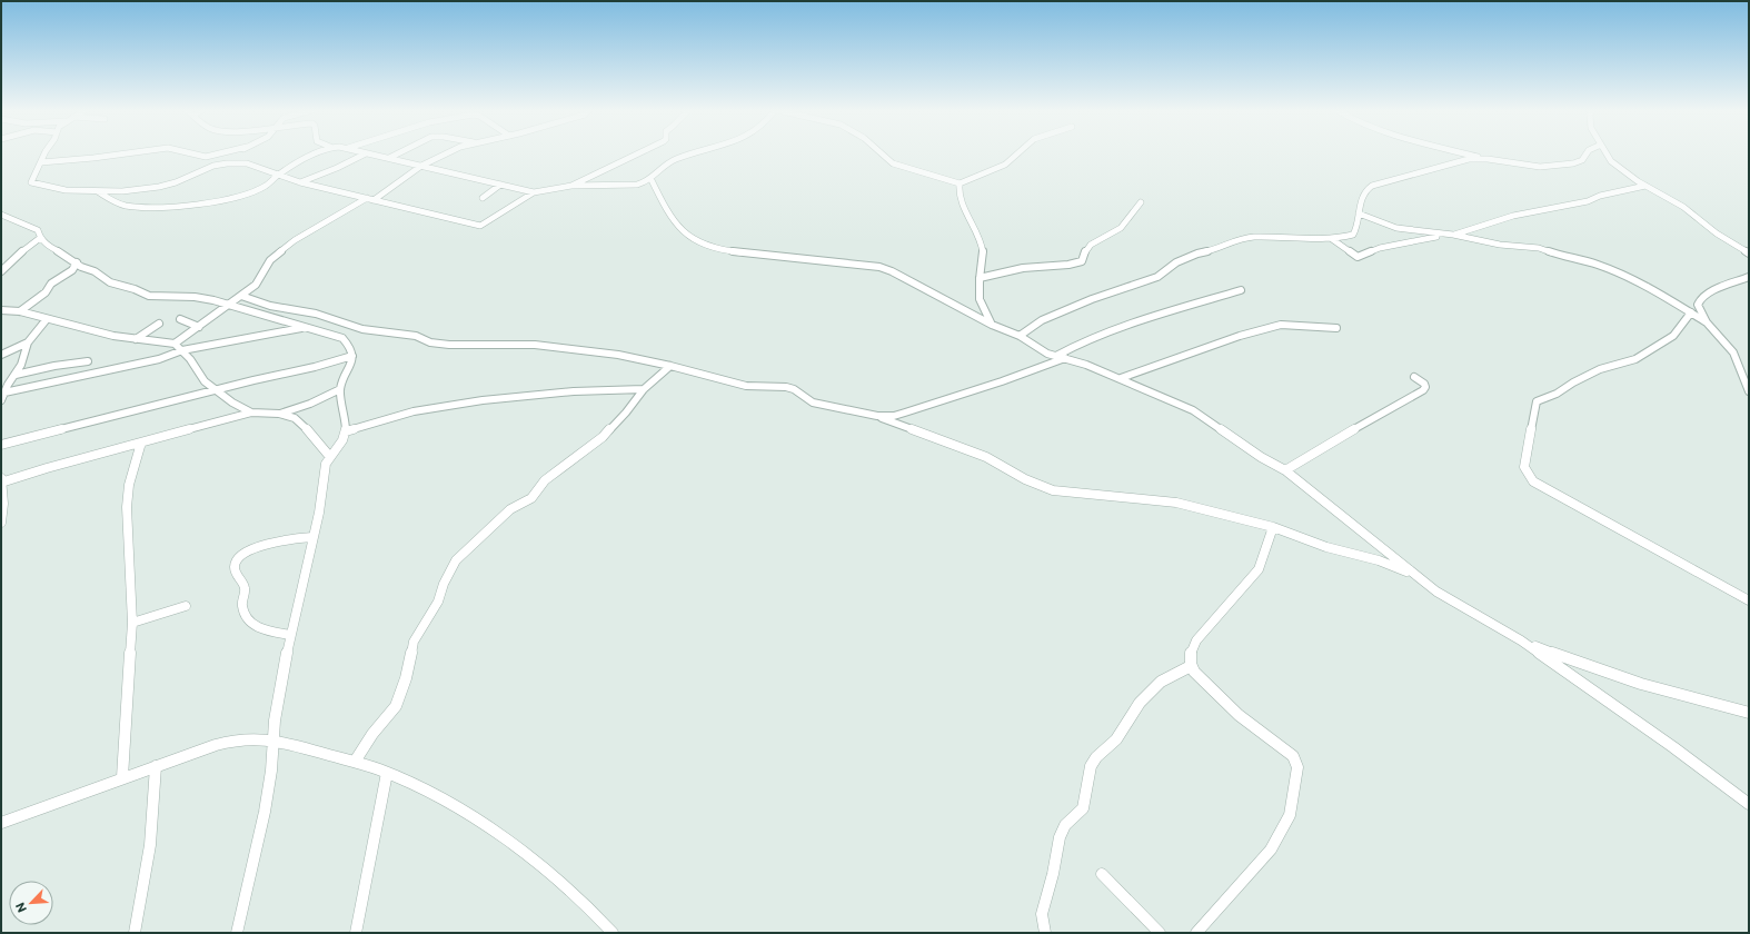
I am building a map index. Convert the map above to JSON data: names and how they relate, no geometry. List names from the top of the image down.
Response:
{
  "north": "bottom left"
}
